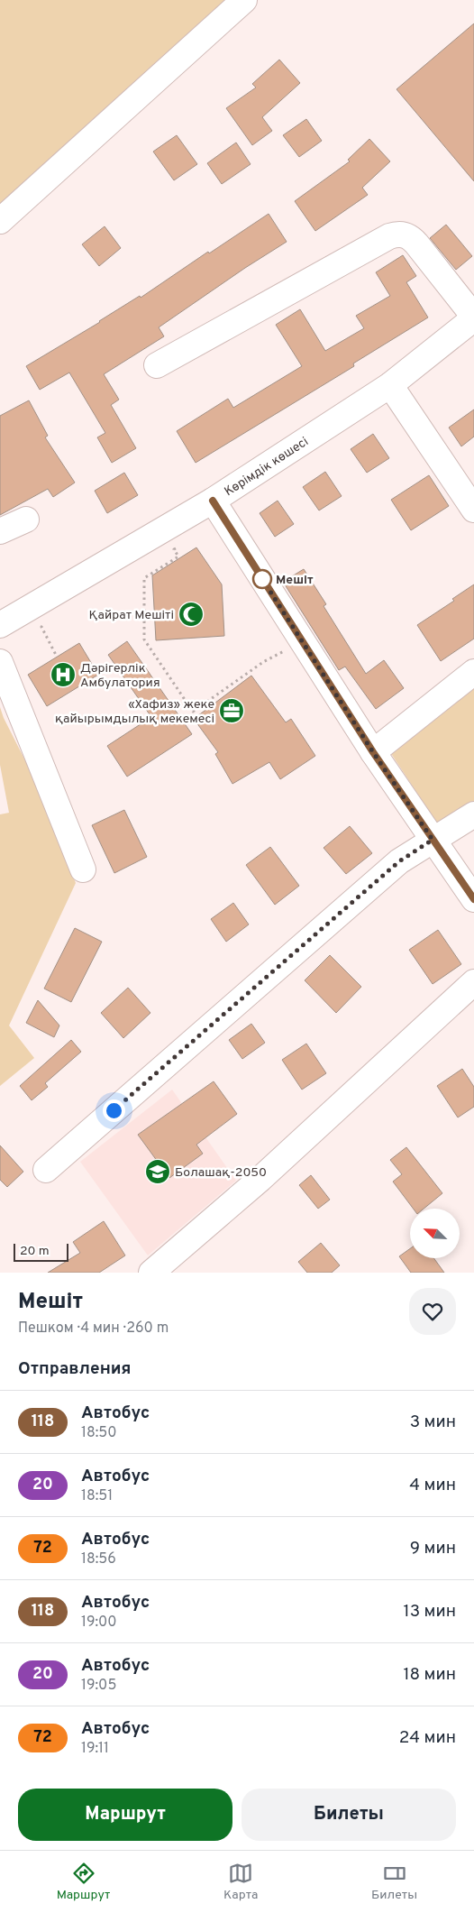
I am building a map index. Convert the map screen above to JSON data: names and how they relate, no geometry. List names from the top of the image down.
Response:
{
  "streets": {
    "street": ["Көрімдік көшесі"]
  },
  "places": {
    "other": ["Мешіт"],
    "mosque": ["Қайрат Мешіті"],
    "hospital": ["Дәрігерлік Амбулатория"],
    "office": ["«Хафиз» жеке қайырымдылық мекемесі"],
    "school or university": ["Болашақ-2050"]
  },
  "lines": ["bus line 118"],
  "scale_bar": "20 m",
  "north": "top left",
  "page": {
    "scale": "20 m",
    "heading": [
      ["Мешіт", "Пешком · 4 мин · 260 m"],
      "Отправления"
    ],
    "list": [
      {
        "mark": "118",
        "name": "Автобус",
        "note": "18:50",
        "value": "3 мин"
      },
      {
        "mark": "20",
        "name": "Автобус",
        "note": "18:51",
        "value": "4 мин"
      },
      {
        "mark": "72",
        "name": "Автобус",
        "note": "18:56",
        "value": "9 мин"
      },
      {
        "mark": "118",
        "name": "Автобус",
        "note": "19:00",
        "value": "13 мин"
      },
      {
        "mark": "20",
        "name": "Автобус",
        "note": "19:05",
        "value": "18 мин"
      },
      {
        "mark": "72",
        "name": "Автобус",
        "note": "19:11",
        "value": "24 мин"
      }
    ],
    "buttons": ["Маршрут", "Билеты"],
    "tabs": ["Маршрут", "Карта", "Билеты"]
  }
}
